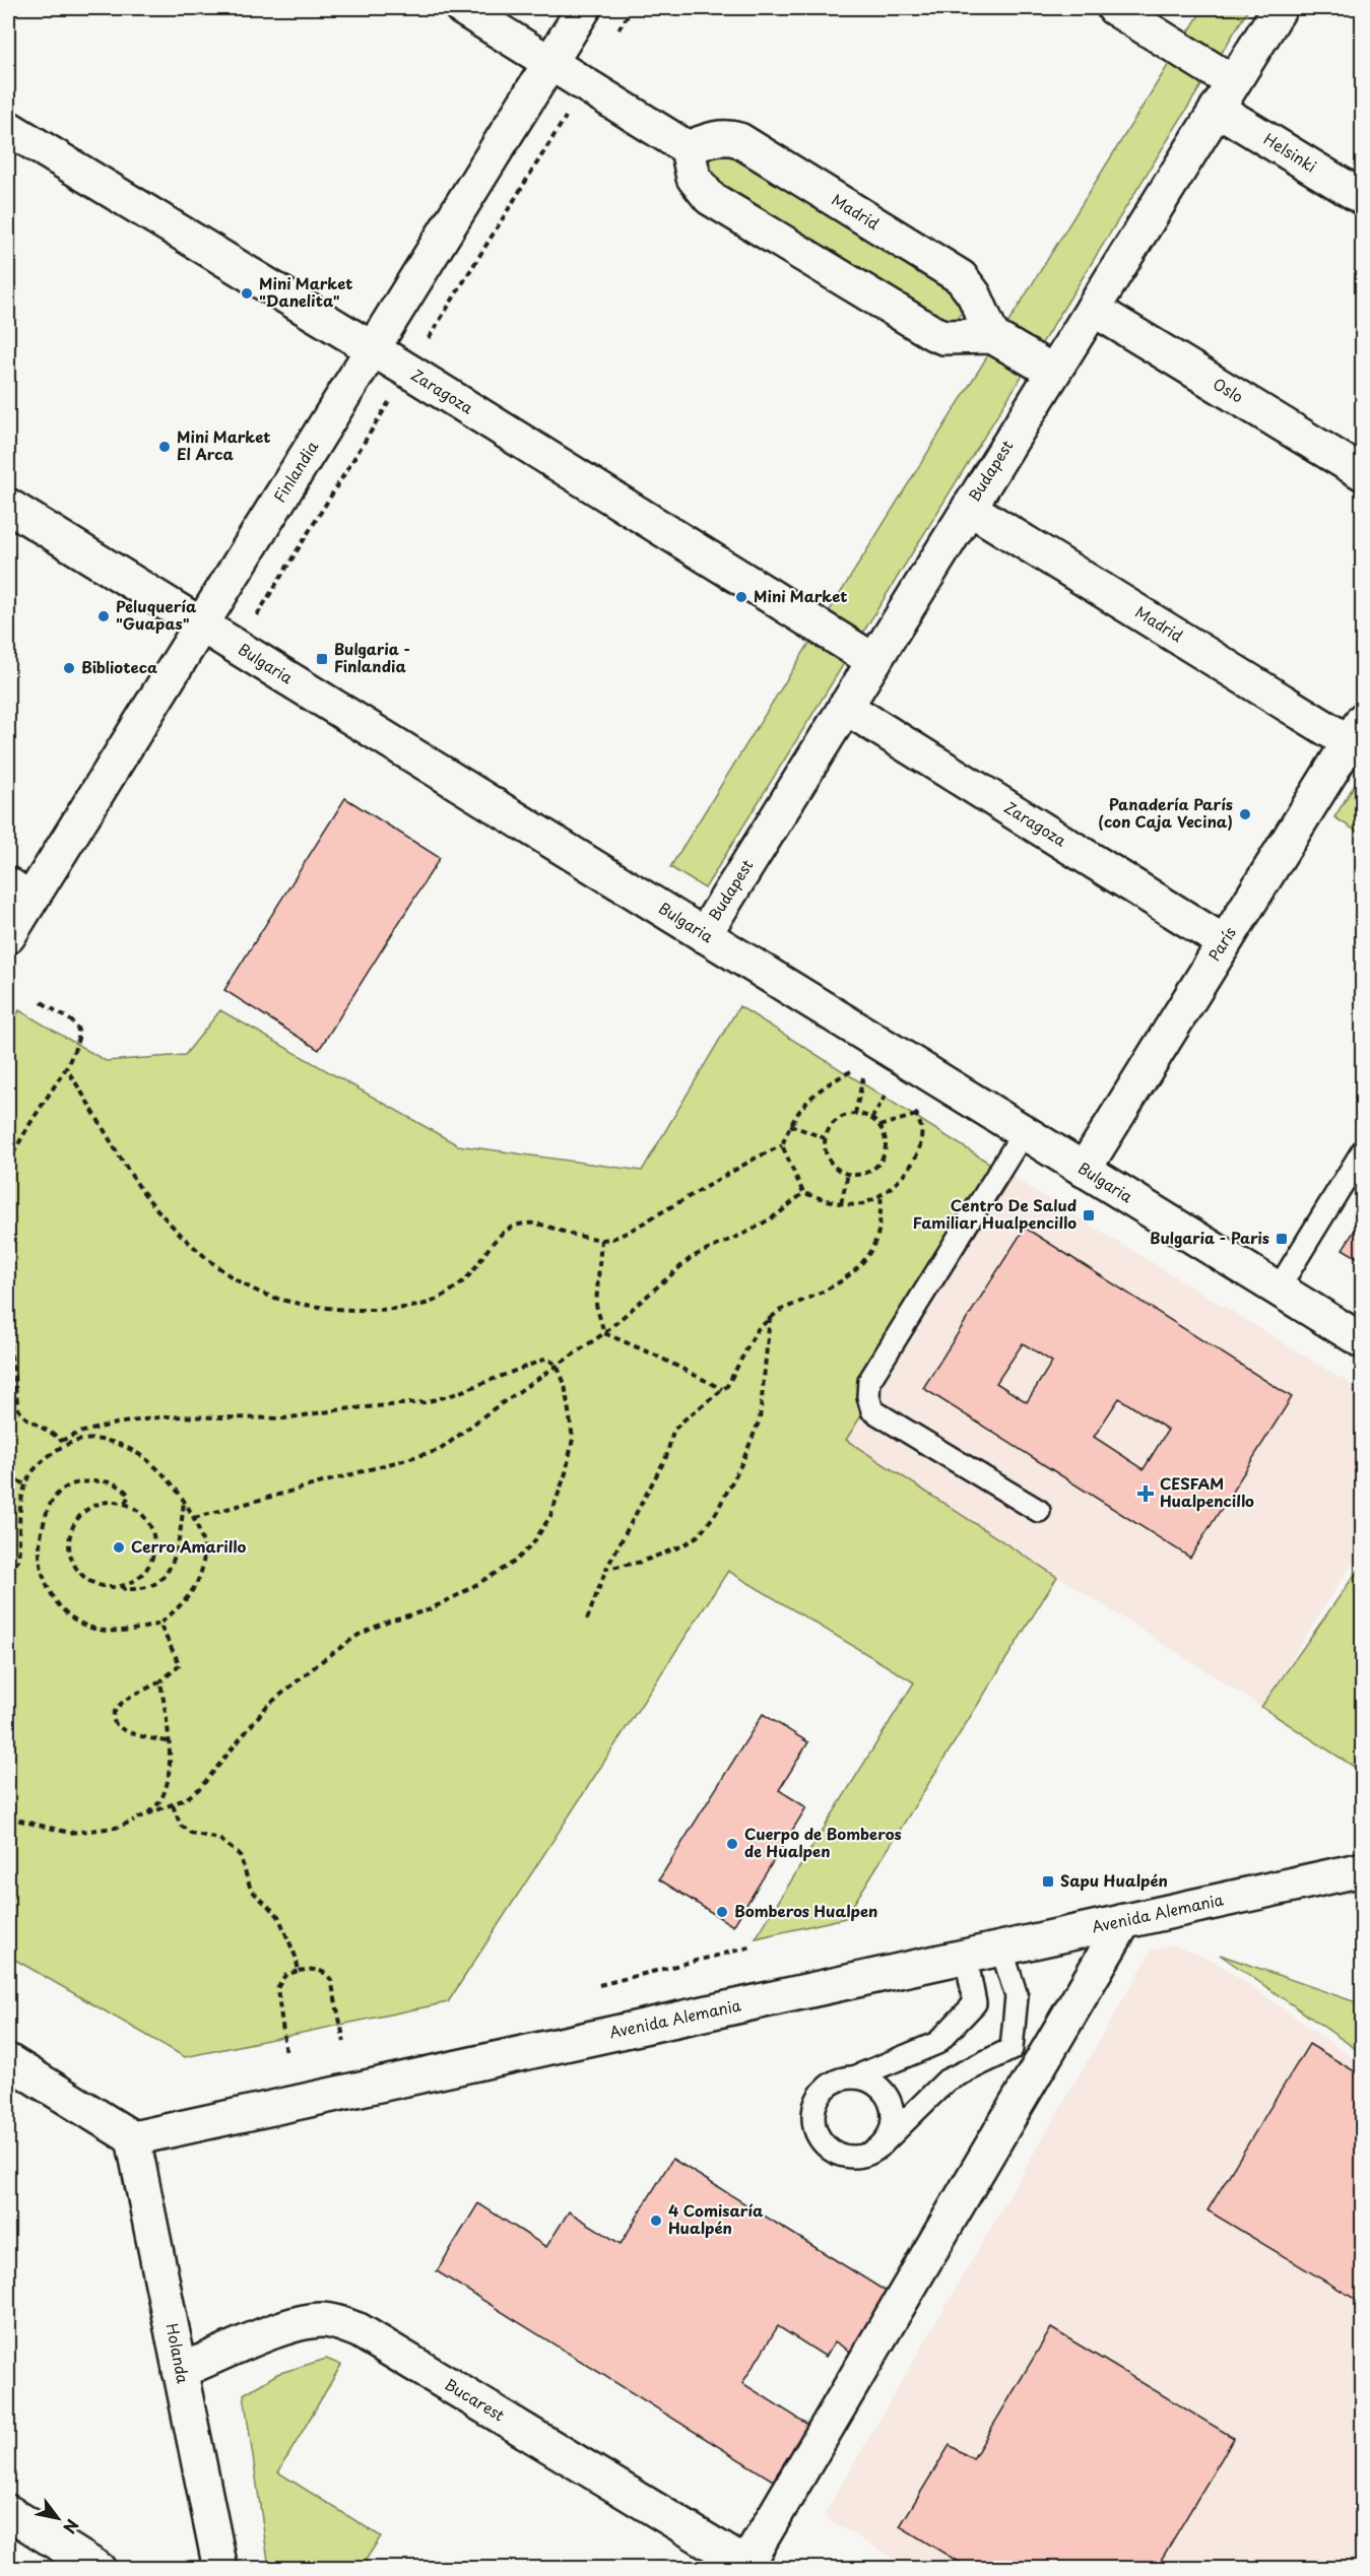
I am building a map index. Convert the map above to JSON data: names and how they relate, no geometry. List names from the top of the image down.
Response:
{
  "streets": {
    "street": [
      "Helsinki",
      "Madrid",
      "Oslo",
      "Zaragoza",
      "Budapest",
      "Finlandia",
      "Bulgaria",
      "París",
      "Avenida Alemania",
      "Holanda",
      "Bucarest"
    ]
  },
  "crossings": [
    ["Helsinki", "Budapest"],
    ["Madrid", "Budapest"],
    ["Madrid", "París"],
    ["Oslo", "Budapest"],
    ["Zaragoza", "Budapest"],
    ["Zaragoza", "Finlandia"],
    ["Zaragoza", "París"],
    ["Budapest", "Bulgaria"],
    ["Finlandia", "Bulgaria"],
    ["Bulgaria", "París"],
    ["Avenida Alemania", "Holanda"],
    ["Holanda", "Bucarest"]
  ],
  "places": {
    "other": [
      "Mini Market \"Danelita\"",
      "Mini Market El Arca",
      "Mini Market",
      "Peluquería \"Guapas\"",
      "Biblioteca",
      "Panadería París (con Caja Vecina)",
      "Cerro Amarillo",
      "Cuerpo de Bomberos de Hualpen",
      "Bomberos Hualpen",
      "4 Comisaría Hualpén"
    ],
    "transit": [
      "Bulgaria - Finlandia",
      "Centro De Salud Familiar Hualpencillo",
      "Bulgaria - Paris",
      "Sapu Hualpén"
    ],
    "health": ["CESFAM Hualpencillo"]
  },
  "north": "bottom right"
}
